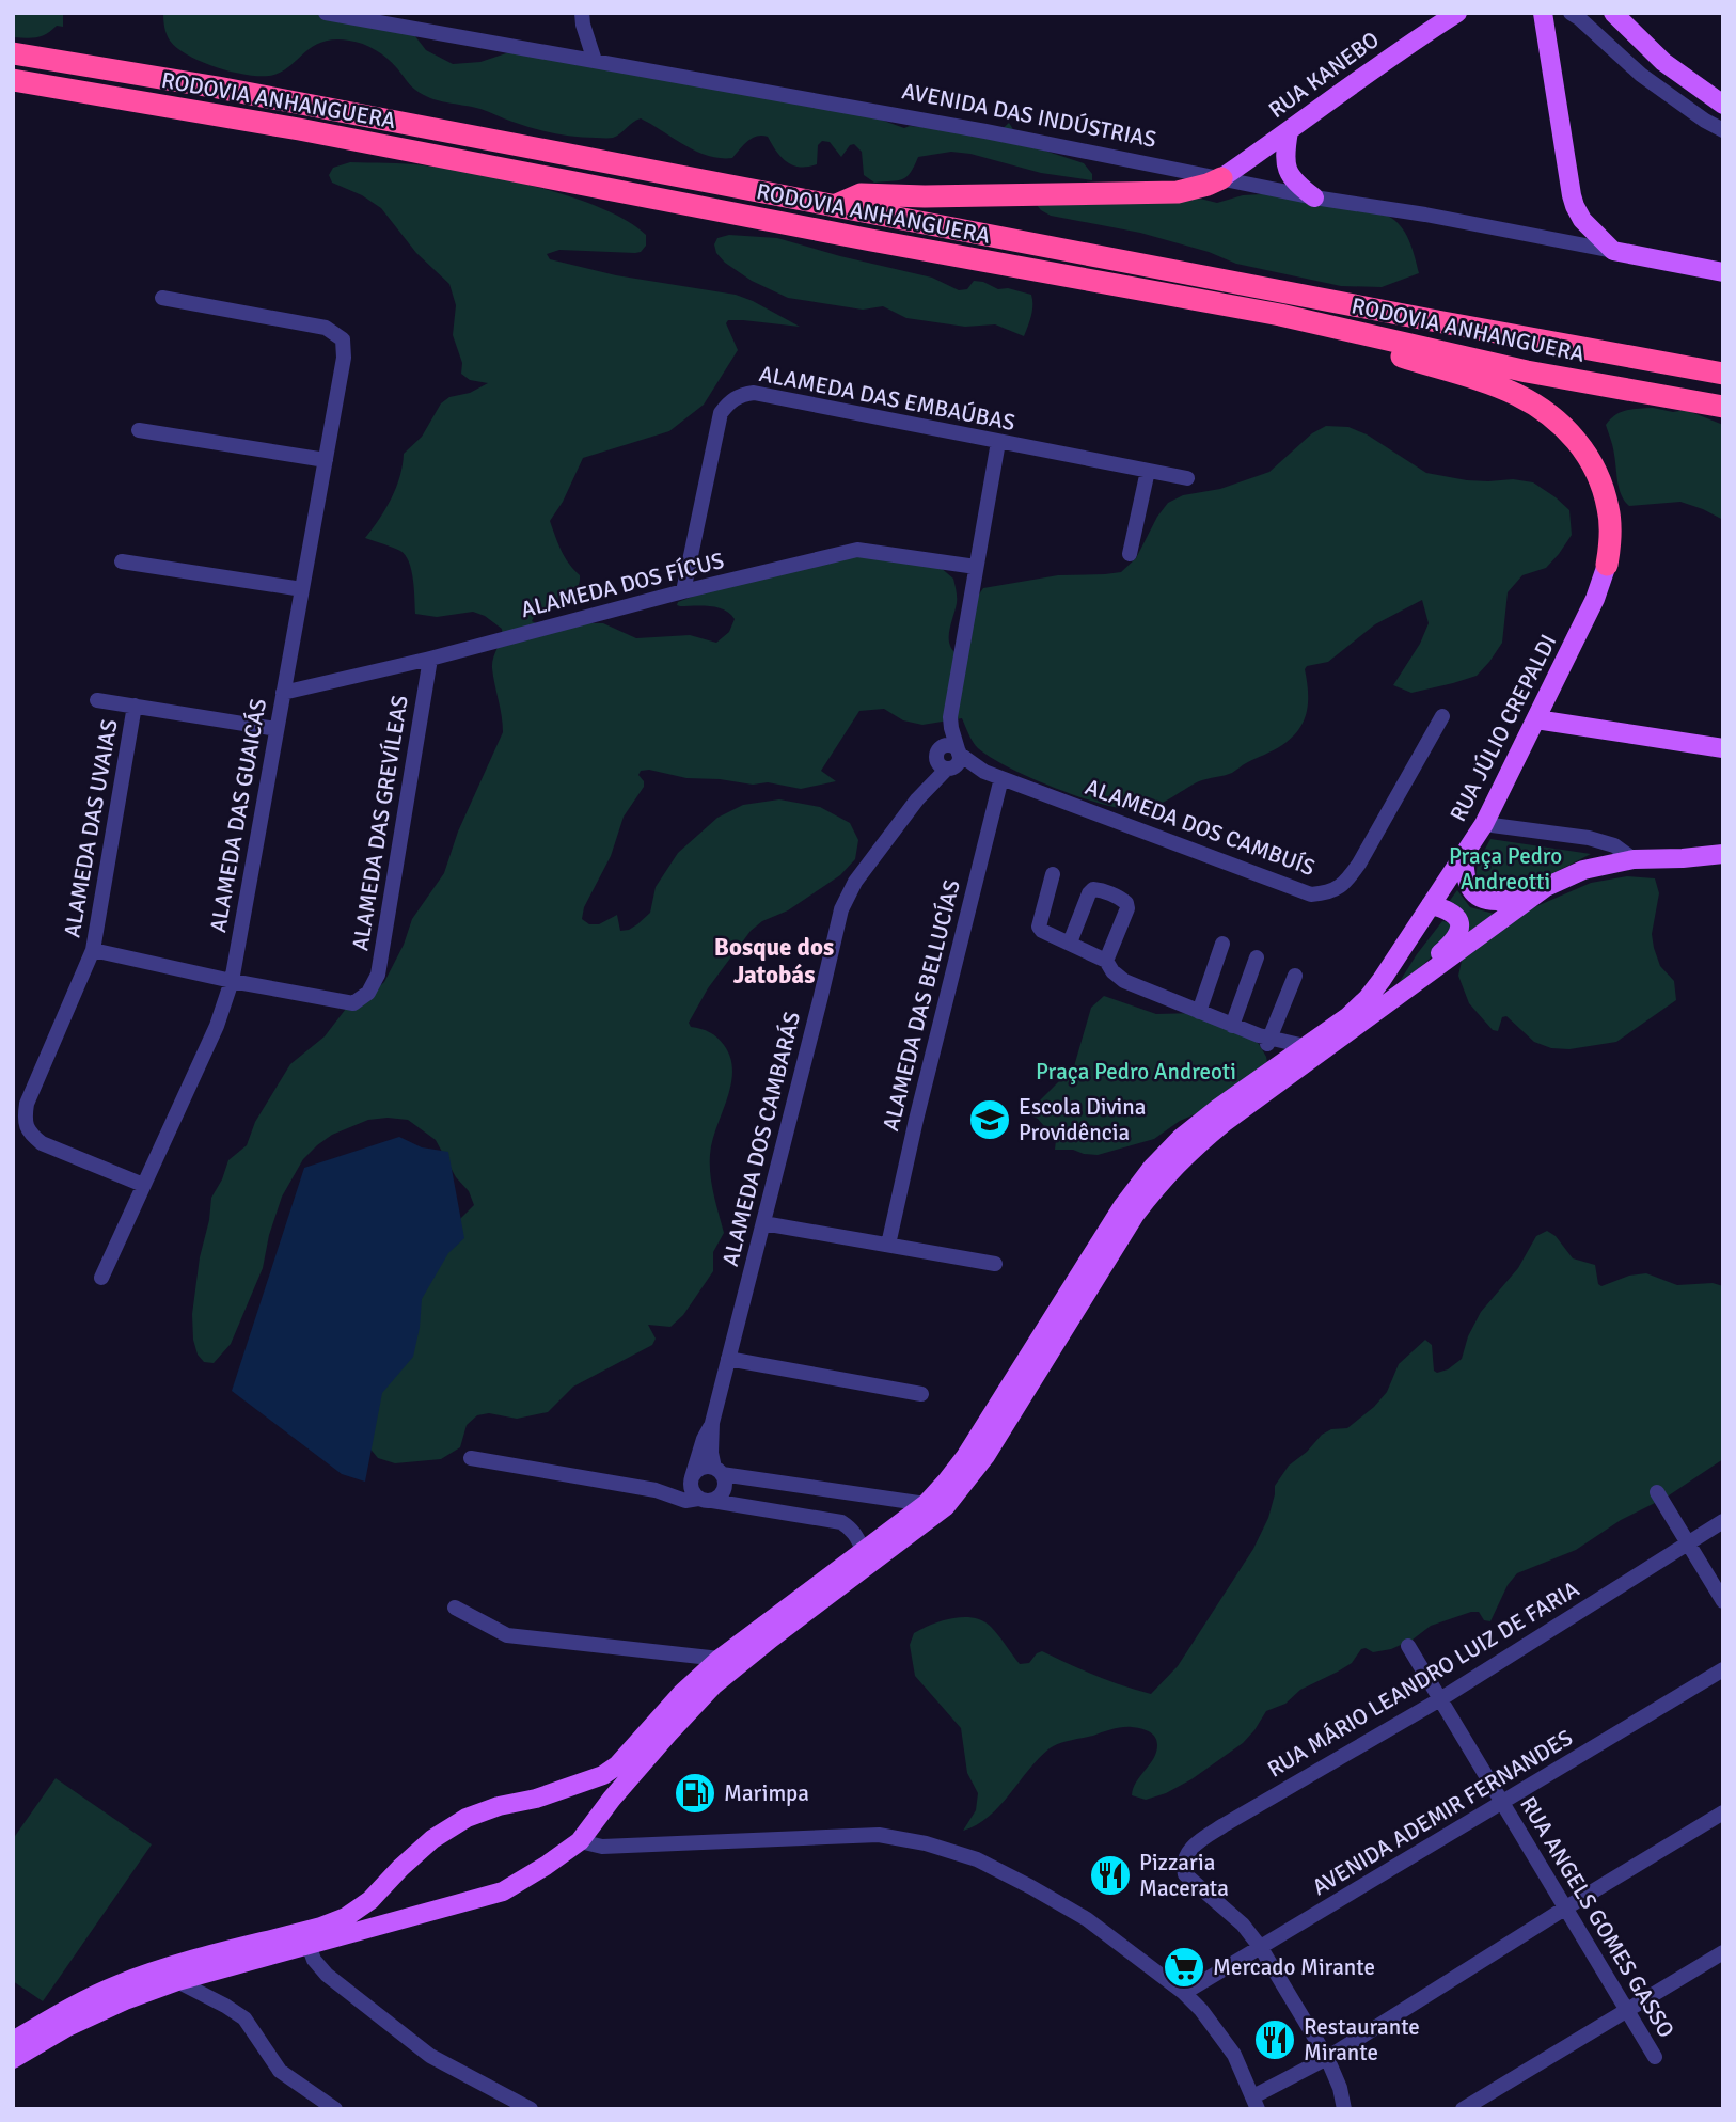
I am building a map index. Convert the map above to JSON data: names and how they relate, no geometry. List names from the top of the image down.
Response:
{
  "streets": {
    "highway": ["RODOVIA ANHANGUERA"],
    "main road": ["RUA KANEBO", "AVENIDA DAS INDÚSTRIAS", "RUA JÚLIO CREPALDI"],
    "street": [
      "ALAMEDA DAS EMBAÚBAS",
      "ALAMEDA DOS FÍCUS",
      "ALAMEDA DAS GUAICÁS",
      "ALAMEDA DAS GREVÍLEAS",
      "ALAMEDA DOS CAMBUÍS",
      "ALAMEDA DAS UVAIAS",
      "ALAMEDA DAS BELLUCÍAS",
      "ALAMEDA DOS CAMBARÁS",
      "RUA MÁRIO LEANDRO LUIZ DE FARIA",
      "AVENIDA ADEMIR FERNANDES",
      "RUA ANGELS GOMES GASSO"
    ]
  },
  "crossings": [
    ["RUA KANEBO", "AVENIDA DAS INDÚSTRIAS"],
    ["ALAMEDA DAS EMBAÚBAS", "ALAMEDA DOS FÍCUS"],
    ["ALAMEDA DAS EMBAÚBAS", "ALAMEDA DOS CAMBARÁS"],
    ["ALAMEDA DOS FÍCUS", "ALAMEDA DAS GUAICÁS"],
    ["ALAMEDA DOS FÍCUS", "ALAMEDA DAS GREVÍLEAS"],
    ["ALAMEDA DOS FÍCUS", "ALAMEDA DOS CAMBARÁS"],
    ["ALAMEDA DAS GUAICÁS", "ALAMEDA DAS GREVÍLEAS"],
    ["ALAMEDA DAS GUAICÁS", "ALAMEDA DAS UVAIAS"],
    ["ALAMEDA DOS CAMBUÍS", "ALAMEDA DAS BELLUCÍAS"],
    ["ALAMEDA DOS CAMBUÍS", "ALAMEDA DOS CAMBARÁS"],
    ["RUA MÁRIO LEANDRO LUIZ DE FARIA", "AVENIDA ADEMIR FERNANDES"],
    ["RUA MÁRIO LEANDRO LUIZ DE FARIA", "RUA ANGELS GOMES GASSO"],
    ["AVENIDA ADEMIR FERNANDES", "RUA ANGELS GOMES GASSO"]
  ],
  "districts": ["Bosque dos Jatobás"],
  "parks": ["Praça Pedro Andreotti", "Praça Pedro Andreoti"],
  "places": {
    "school or university": ["Escola Divina Providência"],
    "fuel station": ["Marimpa"],
    "restaurant": ["Pizzaria Macerata", "Restaurante Mirante"],
    "supermarket": ["Mercado Mirante"]
  }
}
